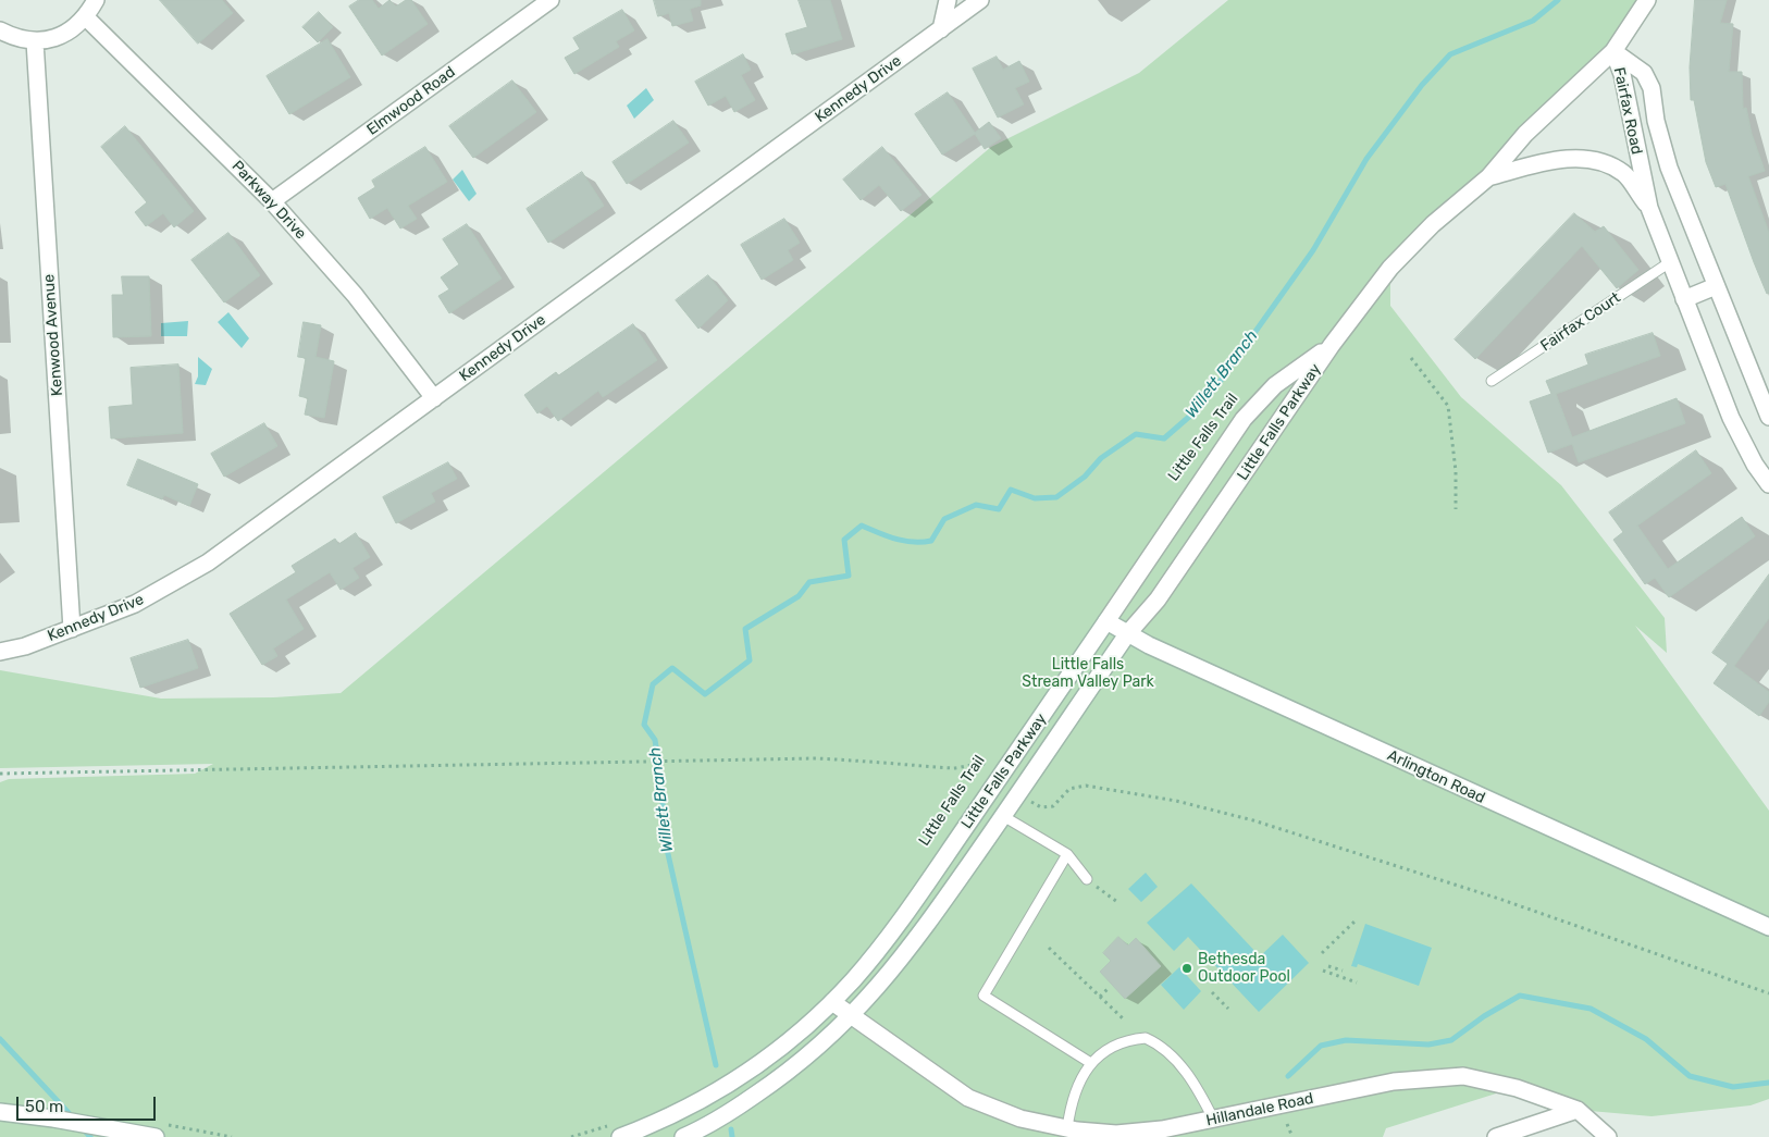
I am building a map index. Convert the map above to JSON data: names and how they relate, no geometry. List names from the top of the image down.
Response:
{
  "streets": {
    "street": [
      "Kennedy Drive",
      "Elmwood Road",
      "Fairfax Road",
      "Parkway Drive",
      "Kenwood Avenue",
      "Little Falls Parkway",
      "Arlington Road",
      "Hillandale Road"
    ],
    "lane": ["Fairfax Court"],
    "path": ["Little Falls Trail"]
  },
  "crossings": [
    ["Kennedy Drive", "Parkway Drive"],
    ["Kennedy Drive", "Kenwood Avenue"],
    ["Elmwood Road", "Parkway Drive"],
    ["Fairfax Road", "Fairfax Court"],
    ["Fairfax Road", "Little Falls Parkway"],
    ["Little Falls Parkway", "Arlington Road"],
    ["Little Falls Parkway", "Hillandale Road"]
  ],
  "water": ["Willett Branch"],
  "parks": ["Little Falls Stream Valley Park"],
  "places": ["Bethesda Outdoor Pool"],
  "scale_bar": "50 m"
}
